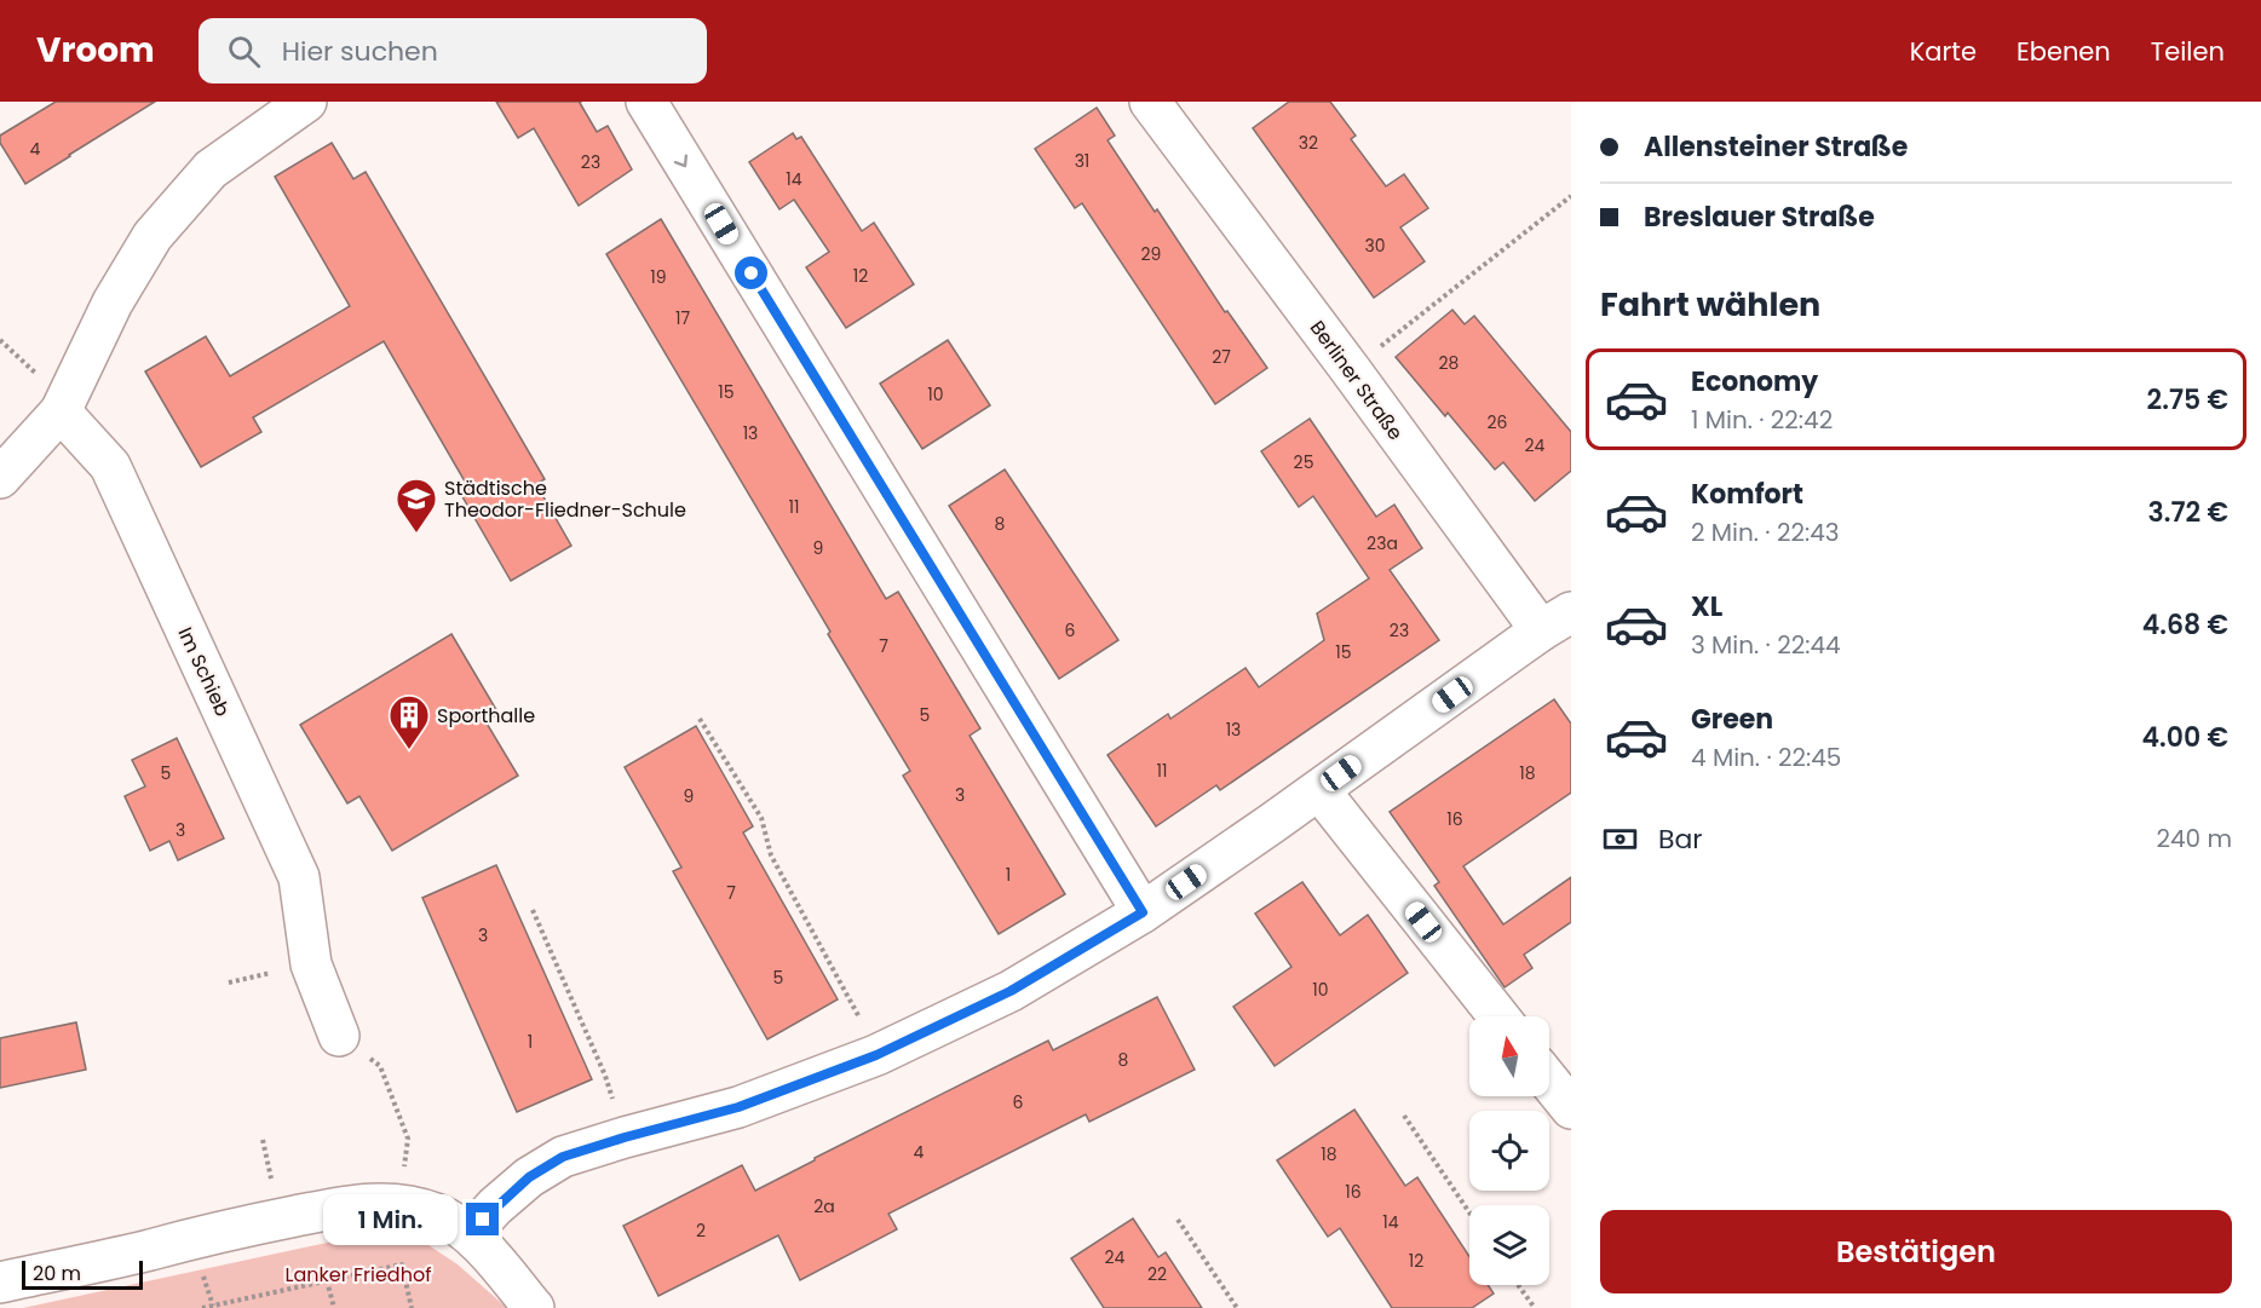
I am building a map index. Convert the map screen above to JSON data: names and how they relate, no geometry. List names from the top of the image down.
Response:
{
  "streets": {
    "street": ["Berliner Straße", "Im Schieb"]
  },
  "parks": ["Lanker Friedhof"],
  "places": {
    "school or university": ["Städtische Theodor-Fliedner-Schule"],
    "building": ["Sporthalle"]
  },
  "house_numbers": [
    "32",
    "4",
    "31",
    "23",
    "14",
    "30",
    "29",
    "12",
    "19",
    "17",
    "27",
    "28",
    "15",
    "10",
    "26",
    "13",
    "24",
    "25",
    "11",
    "8",
    "23a",
    "9",
    "6",
    "23",
    "7",
    "15",
    "5",
    "13",
    "11",
    "5",
    "18",
    "3",
    "9",
    "16",
    "3",
    "1",
    "7",
    "3",
    "5",
    "10",
    "1",
    "8",
    "6",
    "4",
    "18",
    "16",
    "2a",
    "14",
    "2",
    "24",
    "12",
    "22"
  ],
  "scale_bar": "20 m",
  "north": "top",
  "page": {
    "header": "Vroom",
    "search": "Hier suchen",
    "nav": ["Karte", "Ebenen", "Teilen"],
    "banner": ["Allensteiner Straße", "Breslauer Straße"],
    "heading": "Fahrt wählen",
    "list": [
      {
        "name": "Economy",
        "note": "1 Min. · 22:42",
        "value": "2.75 €"
      },
      {
        "name": "Komfort",
        "note": "2 Min. · 22:43",
        "value": "3.72 €"
      },
      {
        "name": "XL",
        "note": "3 Min. · 22:44",
        "value": "4.68 €"
      },
      {
        "name": "Green",
        "note": "4 Min. · 22:45",
        "value": "4.00 €"
      }
    ],
    "pay": ["Bar", "240 m"],
    "bubble": "1 Min.",
    "buttons": "Bestätigen",
    "scale": "20 m"
  }
}
